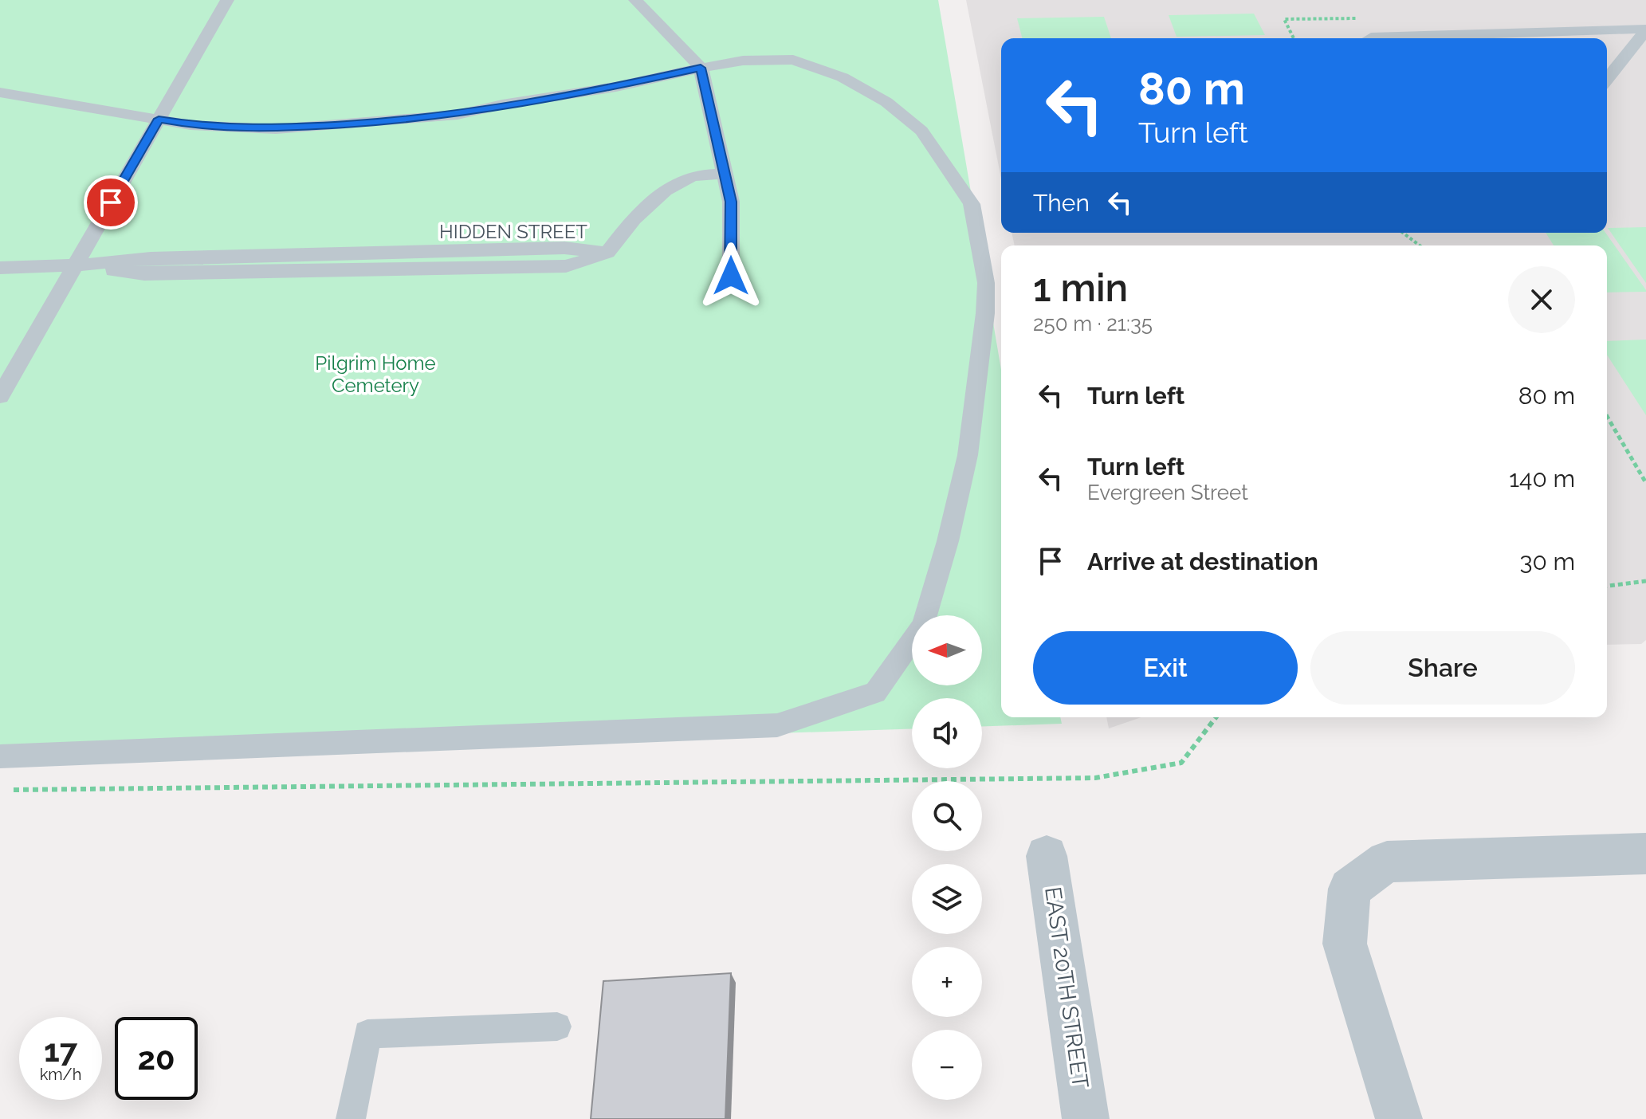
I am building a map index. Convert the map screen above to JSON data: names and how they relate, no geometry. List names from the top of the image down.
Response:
{
  "streets": {
    "street": ["EAST 20TH STREET"],
    "lane": ["HIDDEN STREET"]
  },
  "parks": ["Pilgrim Home Cemetery"],
  "north": "left",
  "page": {
    "turn": ["80 m", "Turn left"],
    "then": "Then",
    "heading": ["1 min", "250 m · 21:35"],
    "list": [
      {
        "name": "Turn left",
        "value": "80 m"
      },
      {
        "name": "Turn left",
        "note": "Evergreen Street",
        "value": "140 m"
      },
      {
        "name": "Arrive at destination",
        "value": "30 m"
      }
    ],
    "map_buttons": ["+", "−"],
    "buttons": ["Exit", "Share"],
    "speed": "17 km/h",
    "limit": "20"
  }
}
